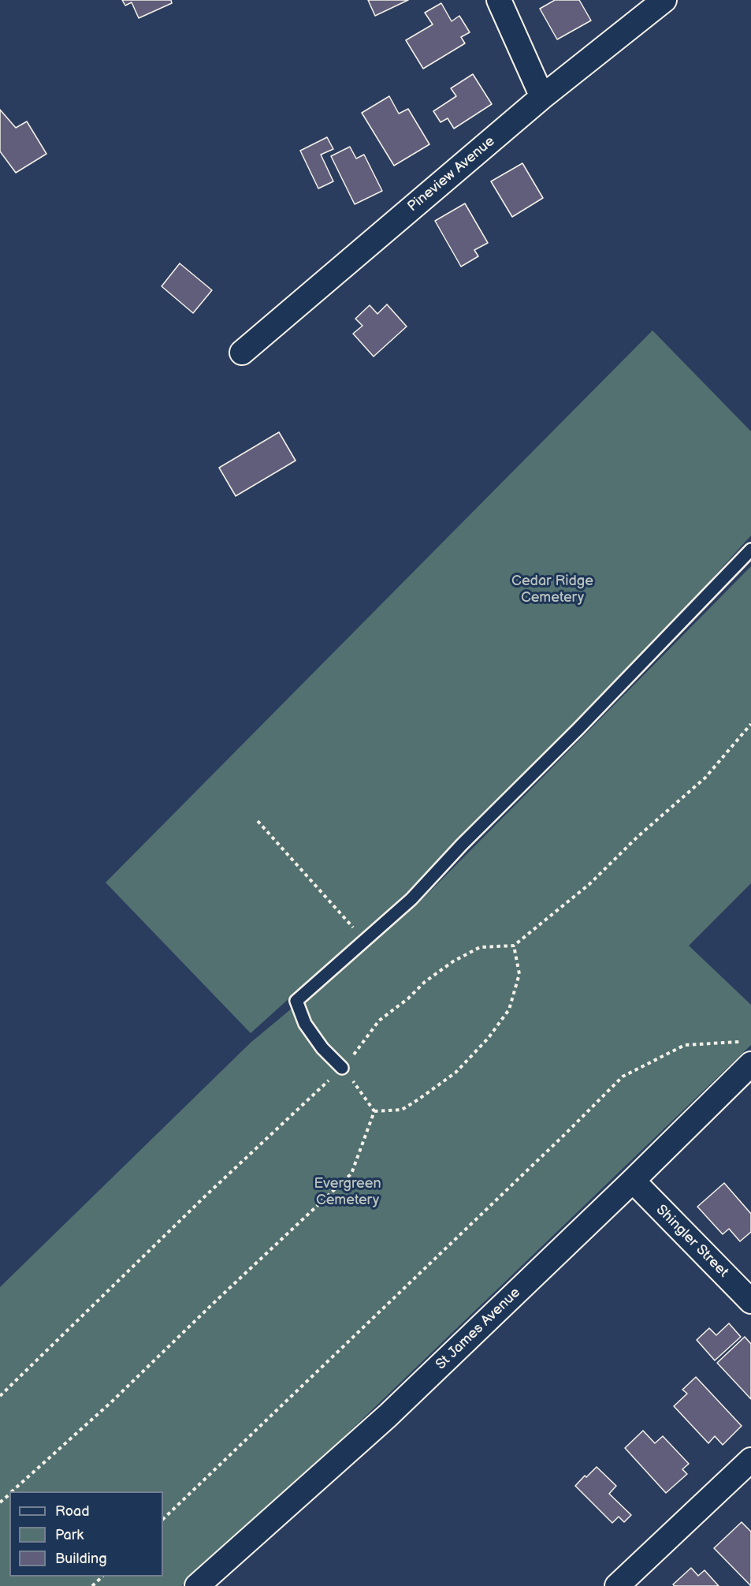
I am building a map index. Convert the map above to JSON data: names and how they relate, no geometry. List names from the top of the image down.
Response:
{
  "streets": {
    "street": ["Pineview Avenue", "Shingler Street", "St James Avenue"]
  },
  "crossings": [
    ["Shingler Street", "St James Avenue"]
  ],
  "parks": ["Cedar Ridge Cemetery", "Evergreen Cemetery"],
  "legend": ["Road", "Park", "Building"]
}
